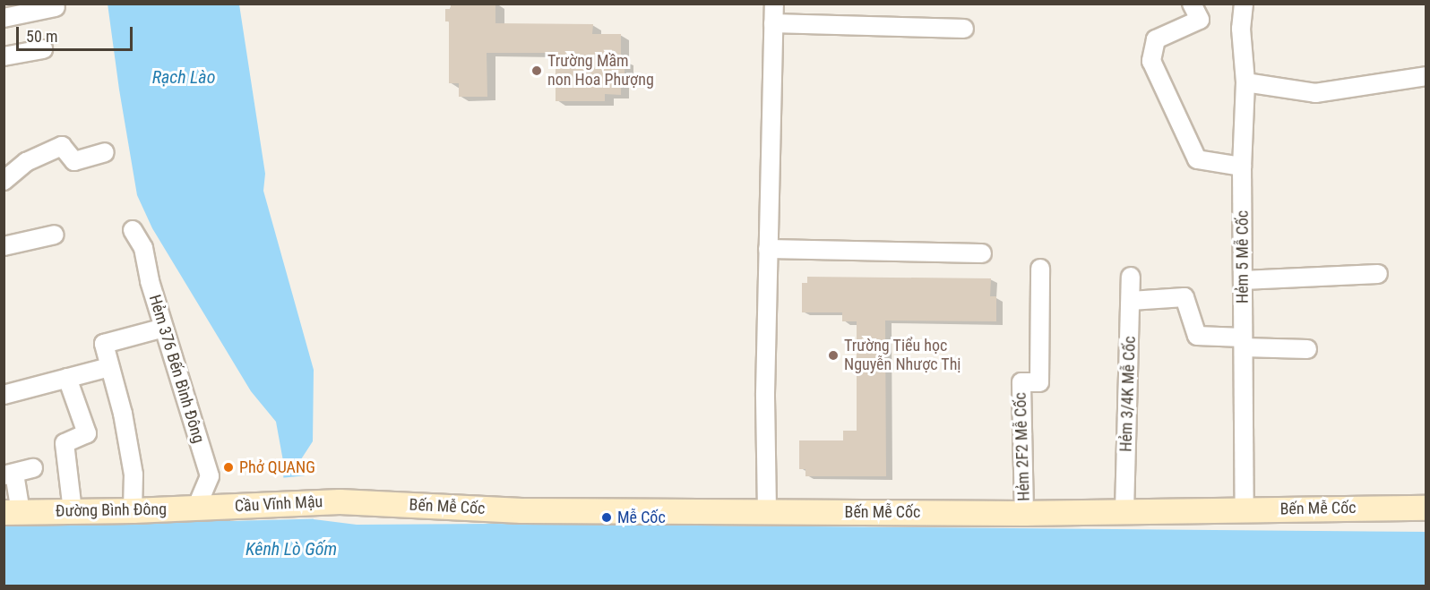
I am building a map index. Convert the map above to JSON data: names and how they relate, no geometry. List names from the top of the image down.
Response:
{
  "streets": {
    "street": [
      "Hẻm 5 Mễ Cốc",
      "Hẻm 376 Bến Bình Đông",
      "Hẻm 3/4K Mễ Cốc",
      "Hẻm 2F2 Mễ Cốc",
      "Cầu Vĩnh Mậu",
      "Bến Mễ Cốc",
      "Đường Bình Đông"
    ]
  },
  "crossings": [
    ["Hẻm 5 Mễ Cốc", "Bến Mễ Cốc"],
    ["Hẻm 376 Bến Bình Đông", "Cầu Vĩnh Mậu"],
    ["Hẻm 376 Bến Bình Đông", "Đường Bình Đông"],
    ["Hẻm 3/4K Mễ Cốc", "Bến Mễ Cốc"],
    ["Hẻm 2F2 Mễ Cốc", "Bến Mễ Cốc"],
    ["Cầu Vĩnh Mậu", "Bến Mễ Cốc"],
    ["Cầu Vĩnh Mậu", "Đường Bình Đông"]
  ],
  "water": ["Rạch Lào", "Kênh Lò Gốm"],
  "places": [
    "Trường Mầm non Hoa Phượng",
    "Trường Tiểu học Nguyễn Nhược Thị",
    "Phở QUANG",
    "Mễ Cốc"
  ],
  "scale_bar": "50 m"
}
